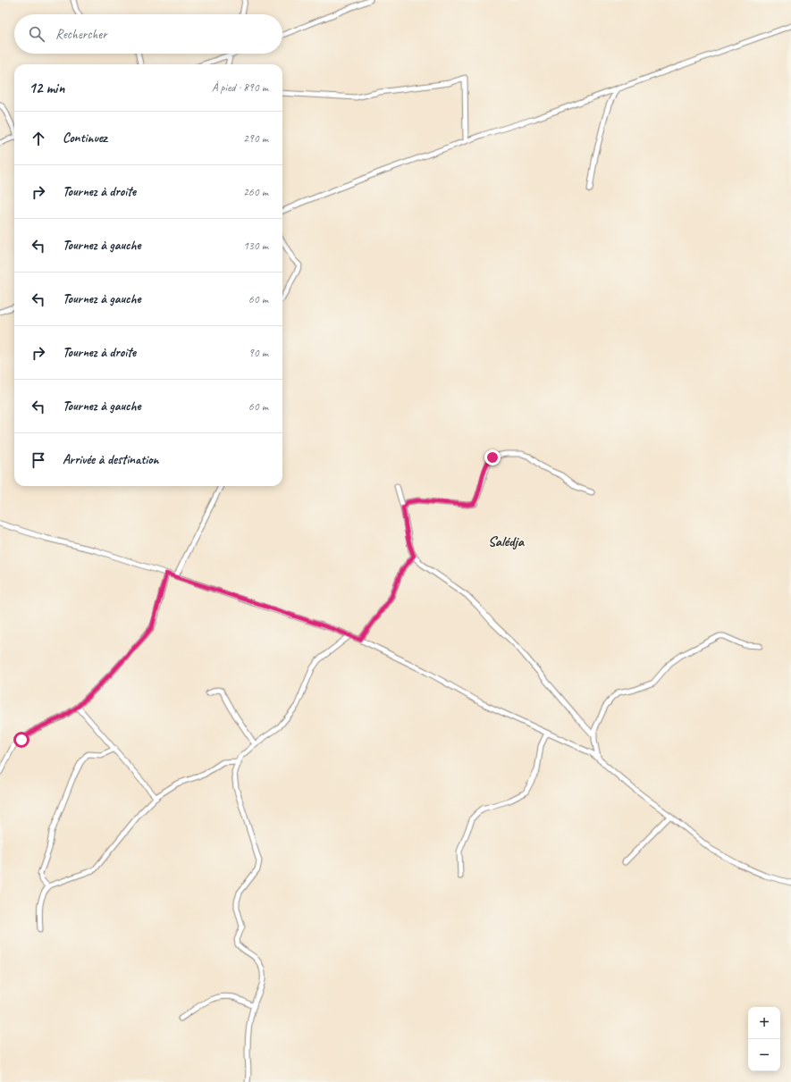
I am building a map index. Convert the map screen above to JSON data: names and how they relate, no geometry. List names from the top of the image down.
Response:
{
  "districts": ["Salédja"],
  "page": {
    "search": "Rechercher",
    "heading": ["12 min", "À pied · 890 m"],
    "list": [
      ["Continuez", "290 m"],
      ["Tournez à droite", "260 m"],
      ["Tournez à gauche", "130 m"],
      ["Tournez à gauche", "60 m"],
      ["Tournez à droite", "90 m"],
      ["Tournez à gauche", "60 m"],
      "Arrivée à destination"
    ],
    "map_buttons": ["+", "−"]
  }
}
